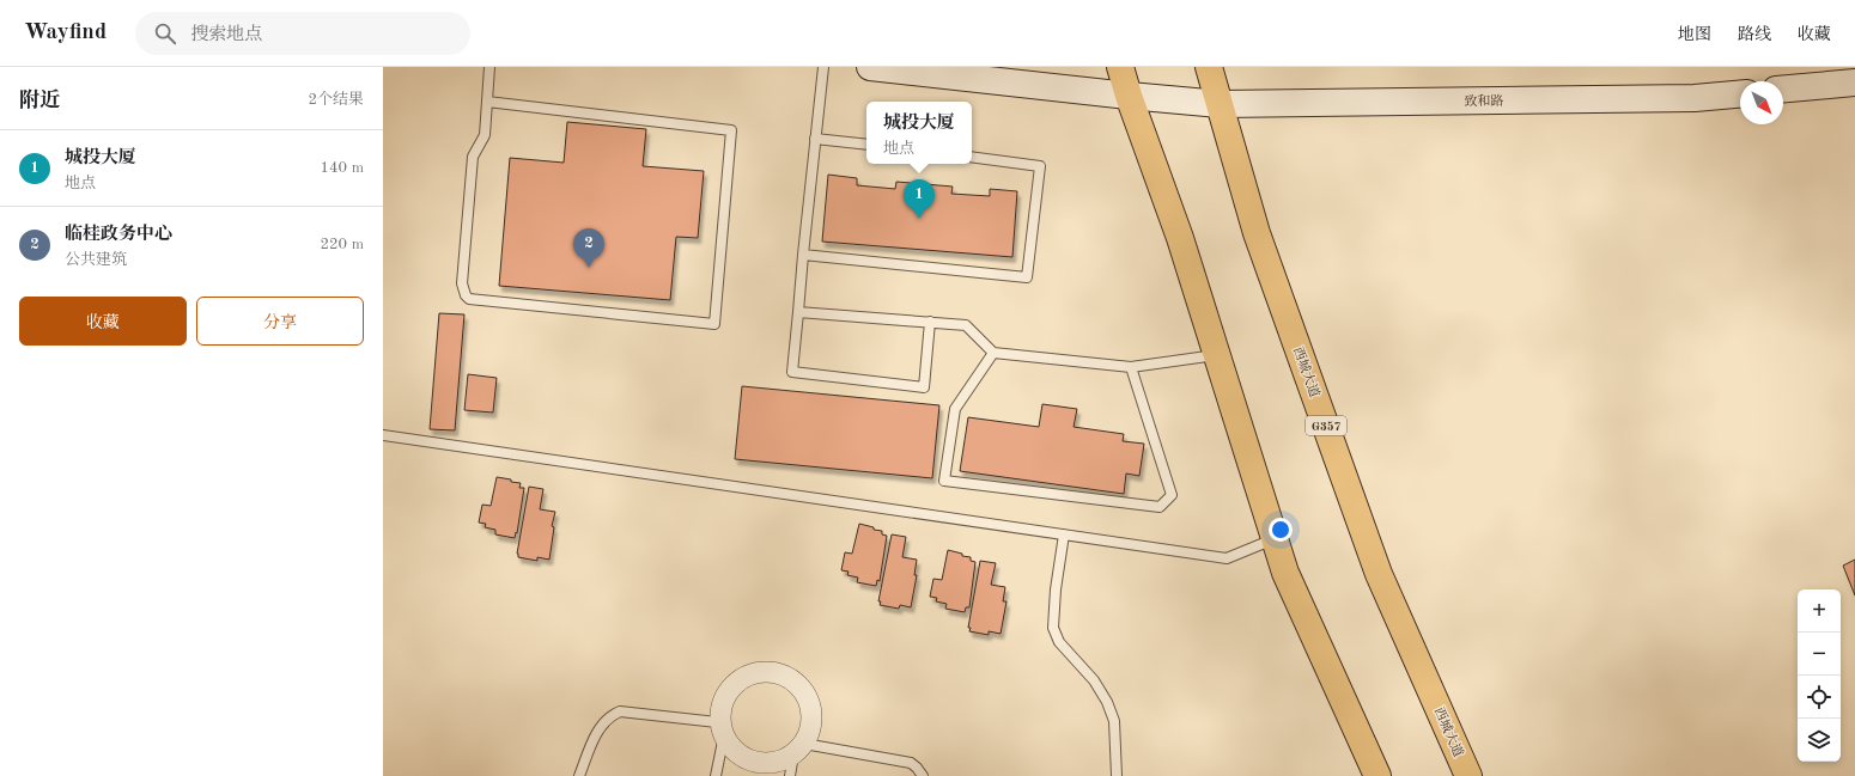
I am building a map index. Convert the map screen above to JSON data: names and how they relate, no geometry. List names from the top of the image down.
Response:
{
  "streets": {
    "highway": ["西城大道", "G357"],
    "main road": ["致和路"]
  },
  "crossings": [
    ["致和路", "西城大道"]
  ],
  "north": "bottom right",
  "page": {
    "header": "Wayfind",
    "search": "搜索地点",
    "nav": ["地图", "路线", "收藏"],
    "heading": ["附近", "2个结果"],
    "popup": ["城投大厦", "地点"],
    "list": [
      {
        "mark": "1",
        "name": "城投大厦",
        "note": "地点",
        "value": "140 m"
      },
      {
        "mark": "2",
        "name": "临桂政务中心",
        "note": "公共建筑",
        "value": "220 m"
      }
    ],
    "pins": ["1", "2"],
    "buttons": ["收藏", "分享"],
    "map_buttons": ["+", "−"]
  }
}
